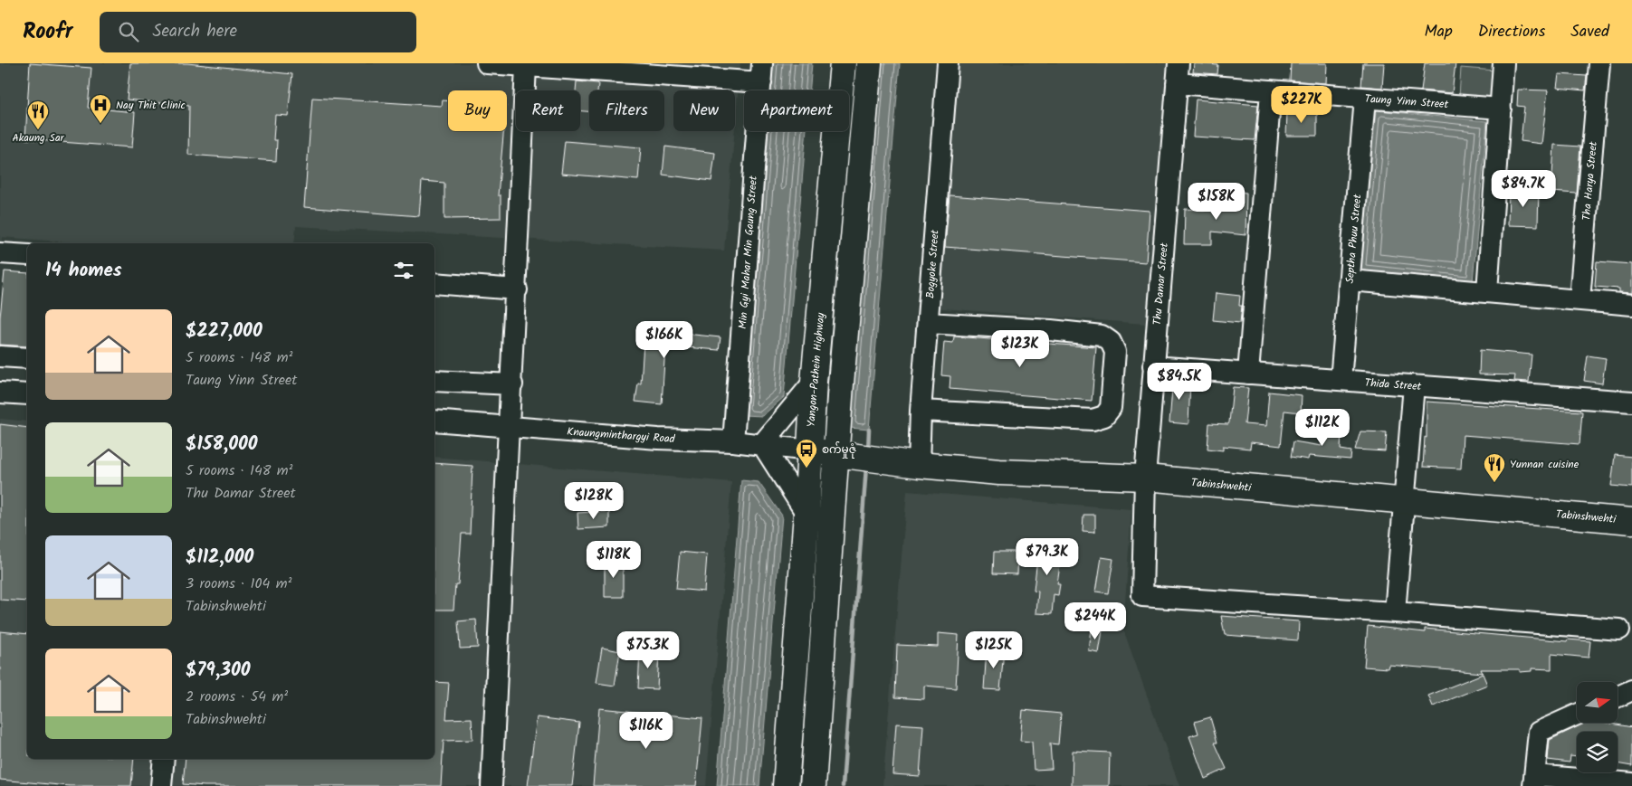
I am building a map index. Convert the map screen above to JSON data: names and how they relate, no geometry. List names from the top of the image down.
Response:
{
  "streets": {
    "main road": ["Yangon-Pathein Highway", "Tabinshwehti"],
    "street": [
      "Taung Yinn Street",
      "Tha Harya Street",
      "Septha Phuu Street",
      "Min Gyi Mahar Min Gaung Street",
      "Bogyoke Street",
      "Thu Damar Street",
      "Thida Street",
      "Knaungminthargyi Road"
    ]
  },
  "crossings": [
    ["Taung Yinn Street", "Septha Phuu Street"],
    ["Taung Yinn Street", "Thu Damar Street"],
    ["Septha Phuu Street", "Thida Street"],
    ["Min Gyi Mahar Min Gaung Street", "Knaungminthargyi Road"],
    ["Bogyoke Street", "Tabinshwehti"],
    ["Thu Damar Street", "Thida Street"],
    ["Thu Damar Street", "Tabinshwehti"],
    ["Yangon-Pathein Highway", "Knaungminthargyi Road"],
    ["Yangon-Pathein Highway", "Tabinshwehti"],
    ["Knaungminthargyi Road", "Tabinshwehti"]
  ],
  "places": {
    "hospital": ["Nay Thit Clinic"],
    "restaurant": ["Akaung Sar", "Yunnan cuisine"],
    "bus stop": ["စက်မှုဇုံ"]
  },
  "north": "right",
  "page": {
    "header": "Roofr",
    "search": "Search here",
    "nav": ["Map", "Directions", "Saved"],
    "price": [
      "$227K",
      "$84.7K",
      "$158K",
      "$166K",
      "$123K",
      "$84.5K",
      "$112K",
      "$128K",
      "$79.3K",
      "$118K",
      "$244K",
      "$75.3K",
      "$125K",
      "$116K"
    ],
    "chip": [
      "Buy",
      "Rent",
      "Filters",
      "New",
      "Apartment"
    ],
    "heading": "14 homes",
    "list": [
      {
        "name": "$227,000",
        "note": "5 rooms · 148 m² · Taung Yinn Street"
      },
      {
        "name": "$158,000",
        "note": "5 rooms · 148 m² · Thu Damar Street"
      },
      {
        "name": "$112,000",
        "note": "3 rooms · 104 m² · Tabinshwehti"
      },
      {
        "name": "$79,300",
        "note": "2 rooms · 54 m² · Tabinshwehti"
      }
    ]
  }
}
